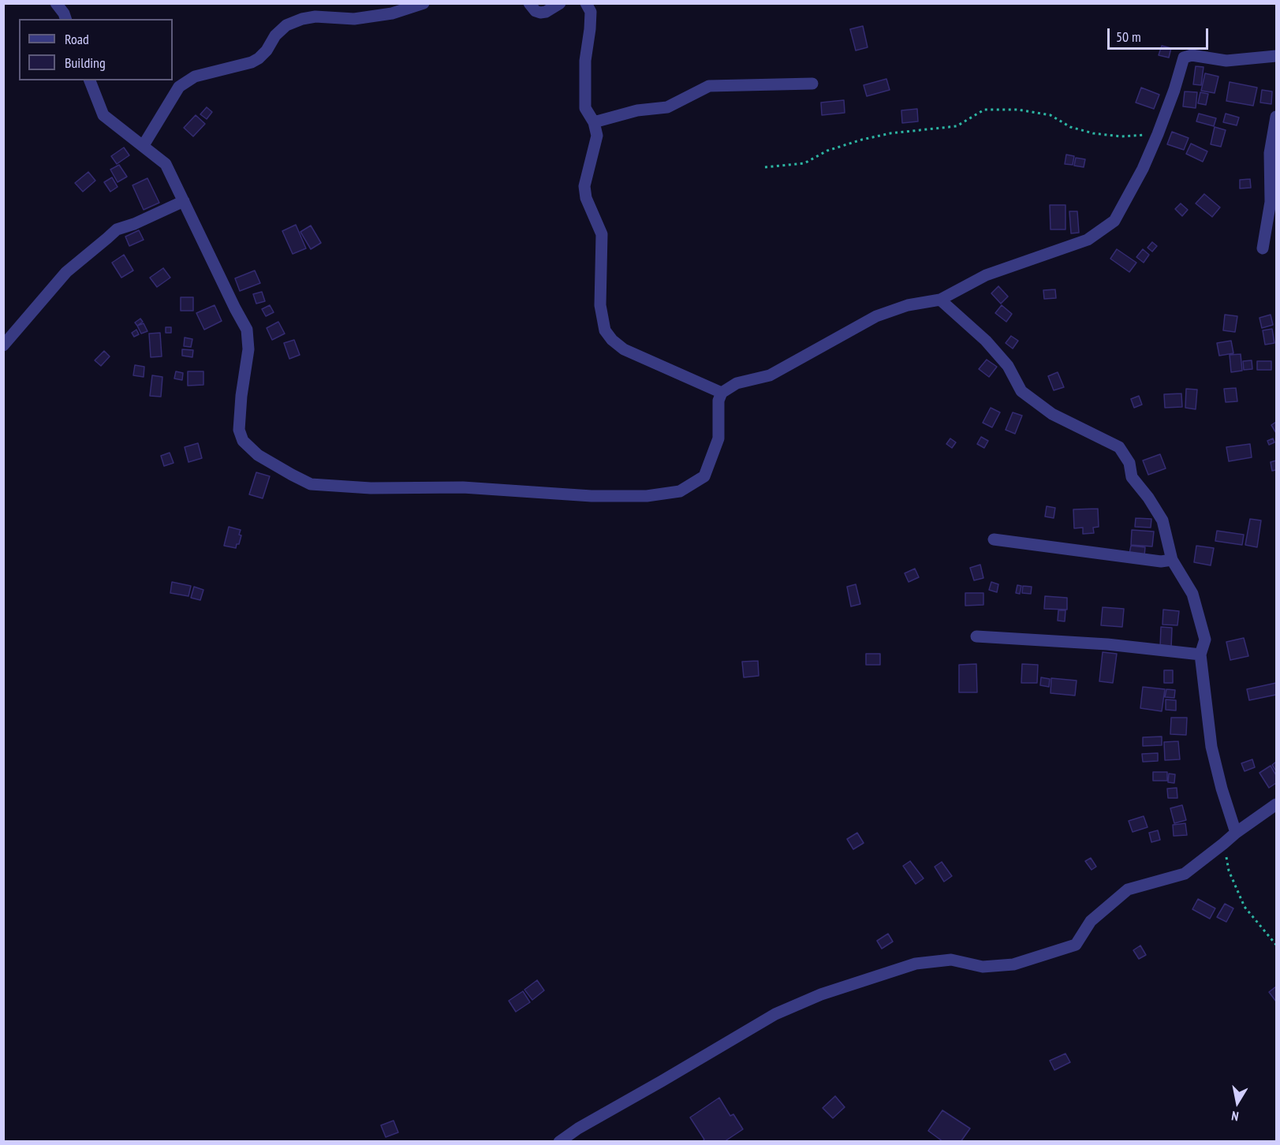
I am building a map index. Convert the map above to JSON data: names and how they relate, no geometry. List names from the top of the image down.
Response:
{
  "legend": ["Road", "Building"],
  "scale_bar": "50 m",
  "north": "bottom"
}
